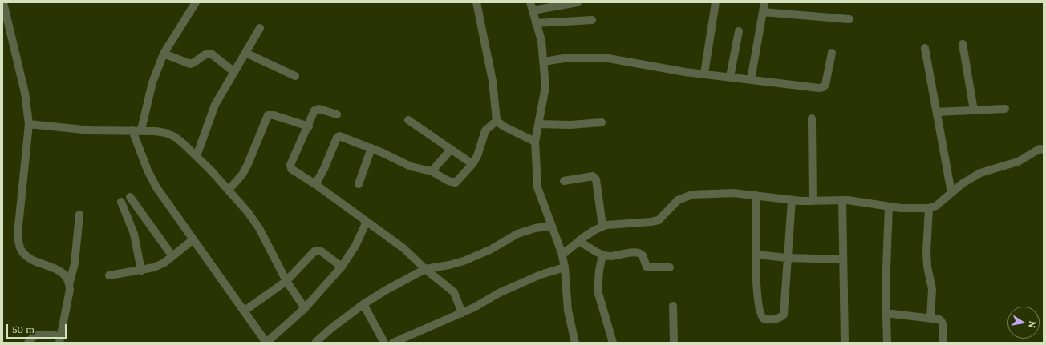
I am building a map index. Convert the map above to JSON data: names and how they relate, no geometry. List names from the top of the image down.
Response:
{
  "scale_bar": "50 m",
  "north": "right"
}
